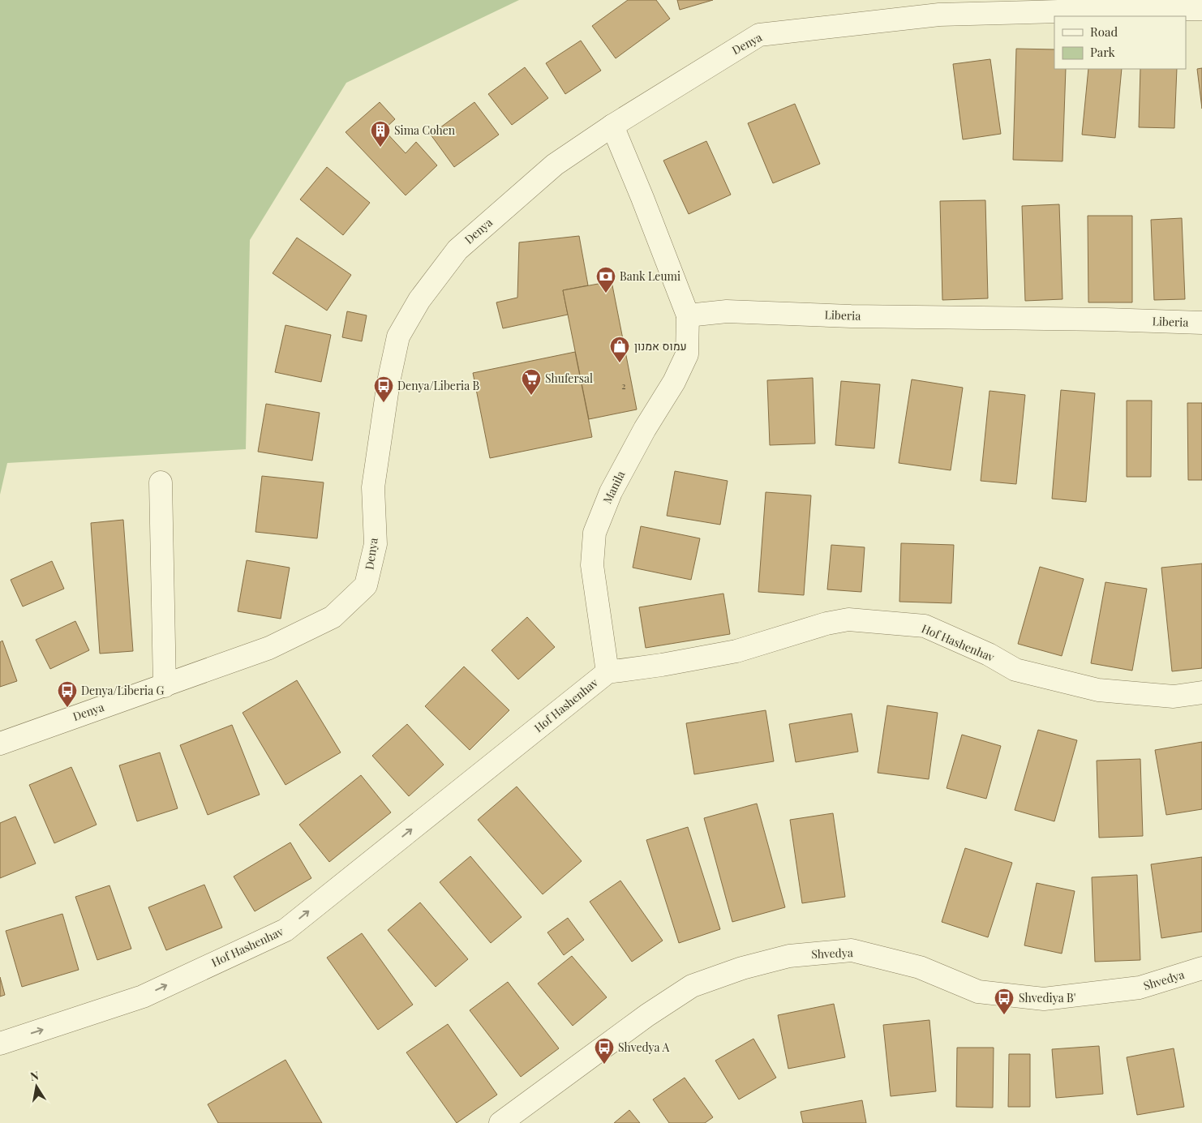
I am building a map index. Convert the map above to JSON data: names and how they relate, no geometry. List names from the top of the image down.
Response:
{
  "streets": {
    "street": [
      "Denya",
      "Liberia",
      "Manila",
      "Hof Hashenhav",
      "Shvedya"
    ]
  },
  "crossings": [
    ["Liberia", "Manila"],
    ["Manila", "Hof Hashenhav"]
  ],
  "one_way": ["Hof Hashenhav"],
  "places": {
    "building": ["Sima Cohen"],
    "bank": ["Bank Leumi"],
    "shop": ["עמוס אמנון"],
    "supermarket": ["Shufersal"],
    "bus stop": [
      "Denya/Liberia B",
      "Denya/Liberia G",
      "Shvediya B'",
      "Shvedya A"
    ]
  },
  "house_numbers": ["2"],
  "legend": ["Road", "Park"],
  "north": "top"
}
